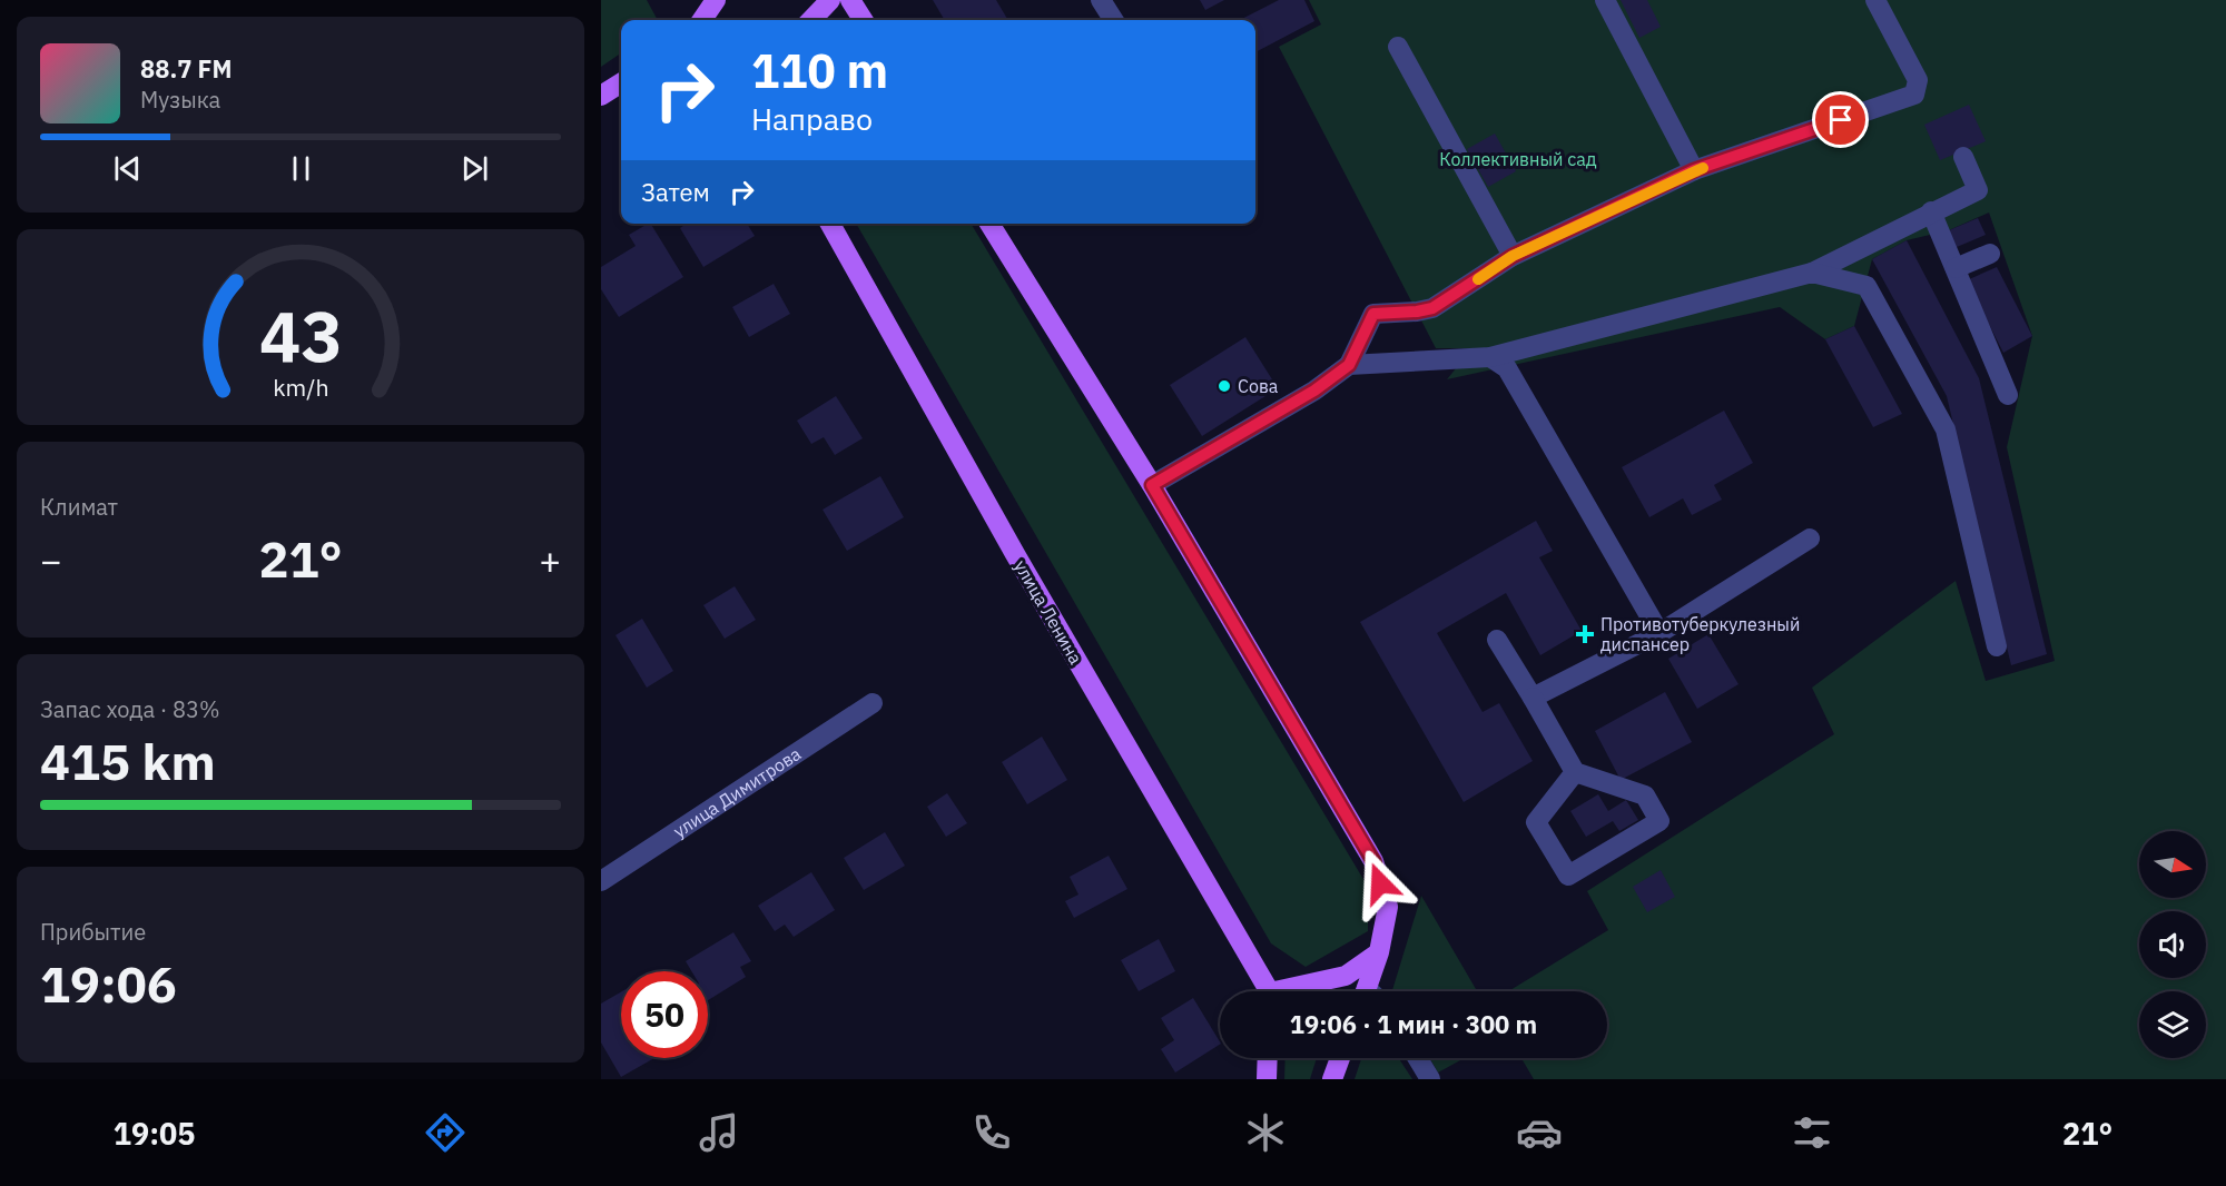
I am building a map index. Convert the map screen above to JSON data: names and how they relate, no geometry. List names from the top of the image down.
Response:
{
  "streets": {
    "main road": ["улица Ленина"],
    "street": ["улица Димитрова"]
  },
  "parks": ["Коллективный сад"],
  "places": {
    "other": ["Сова"],
    "health": ["Противотуберкулезный диспансер"]
  },
  "north": "right",
  "page": {
    "turn": ["110 m", "Направо"],
    "song": ["88.7 FM", "Музыка"],
    "then": "Затем",
    "tile": [
      "Климат",
      ["Запас хода · 83%", "415 km"],
      ["Прибытие", "19:06"]
    ],
    "heat": ["−", "21°", "+"],
    "limit": "50",
    "trip": "19:06 · 1 мин · 300 m",
    "tabs": ["19:05", "21°"],
    "gauge": ["43", "km/h"]
  }
}
